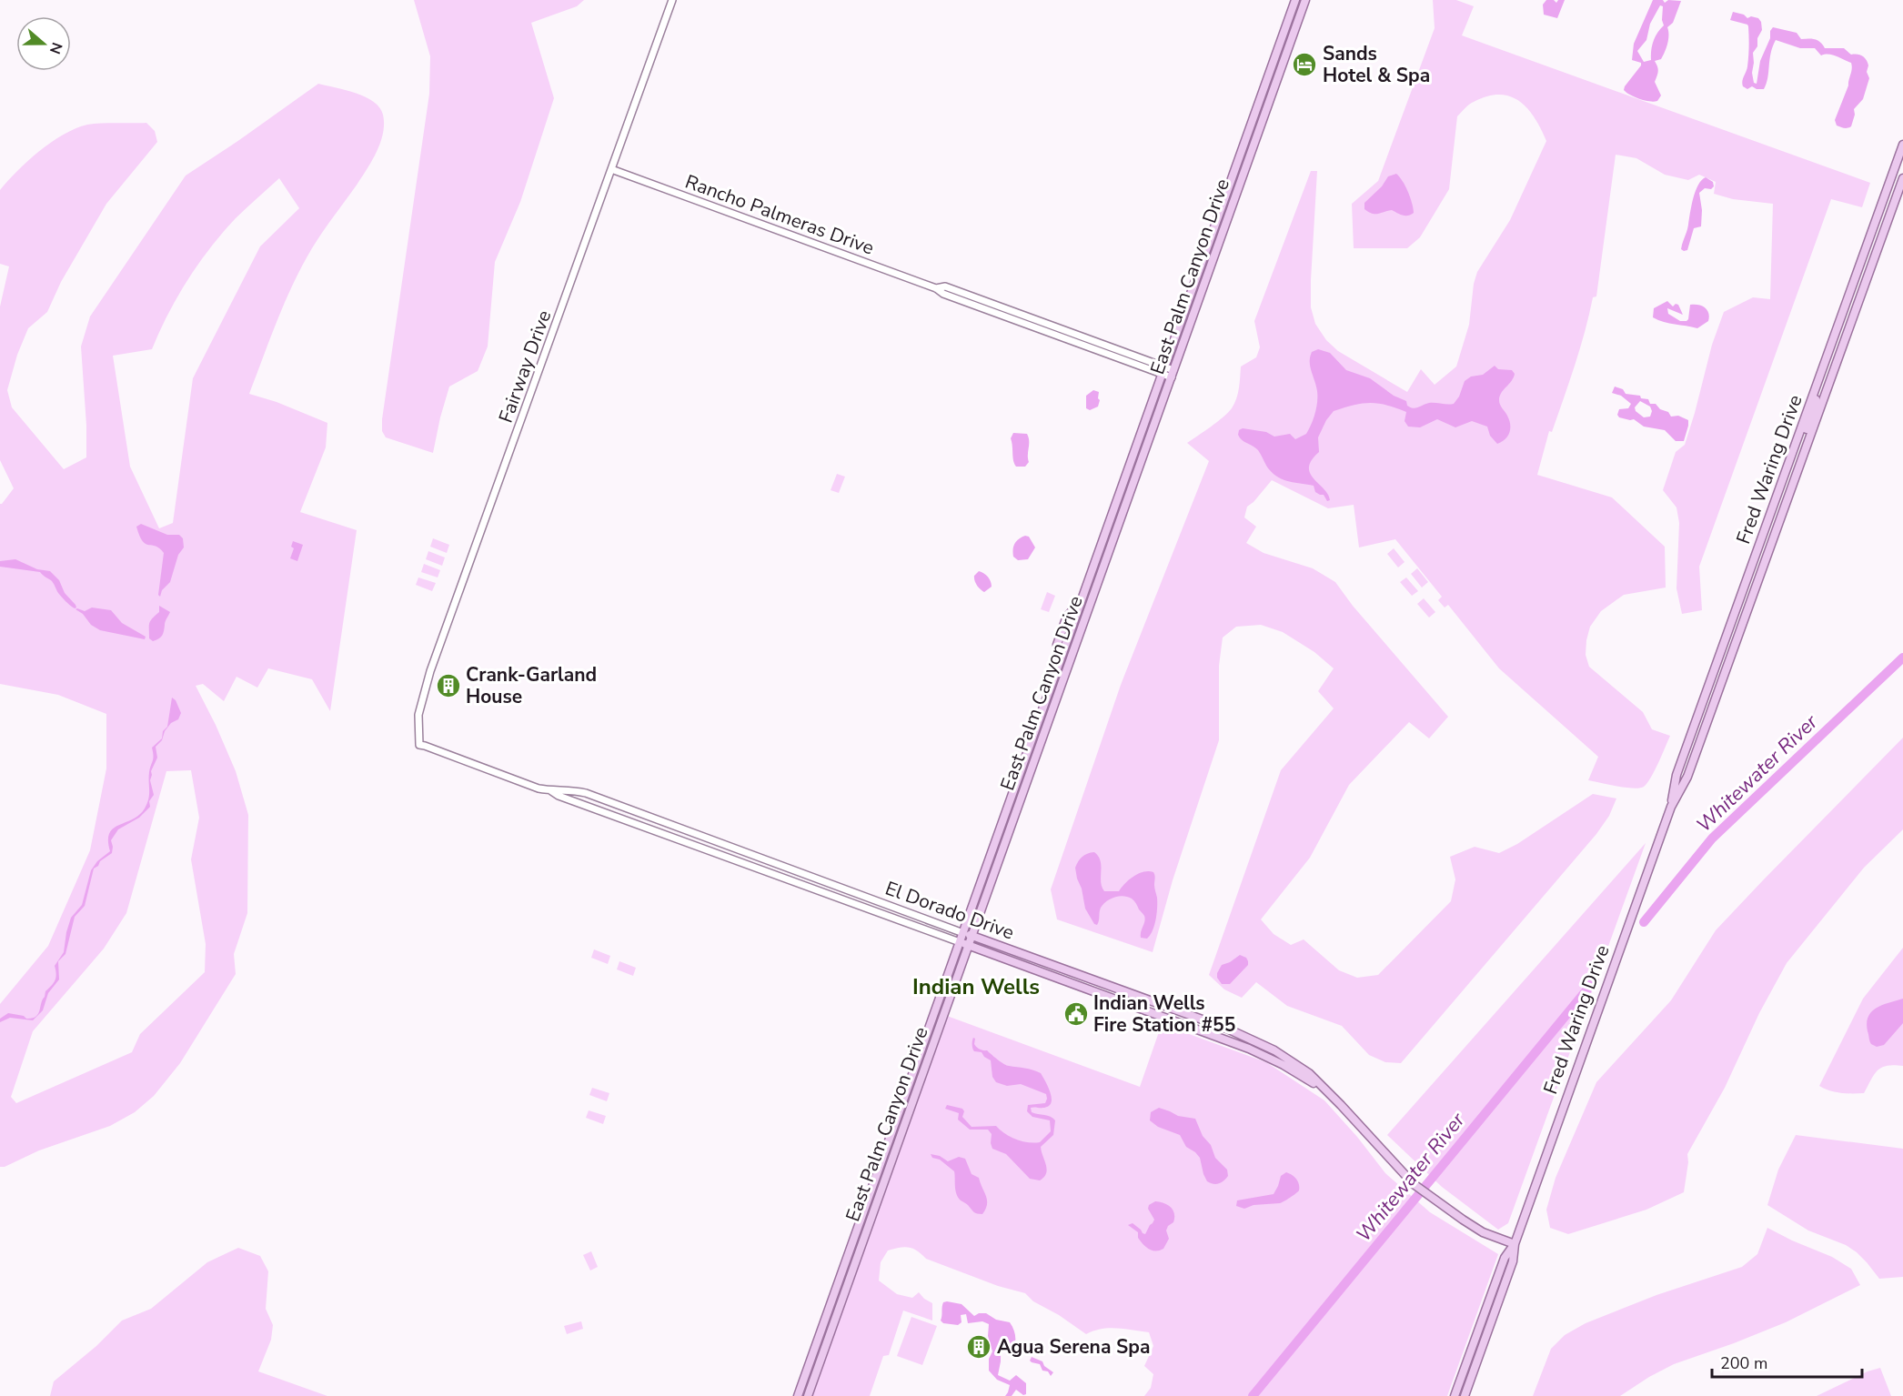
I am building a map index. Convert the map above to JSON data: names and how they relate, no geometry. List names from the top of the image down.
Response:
{
  "streets": {
    "main road": ["East Palm Canyon Drive", "Fred Waring Drive", "El Dorado Drive"],
    "street": ["Rancho Palmeras Drive", "Fairway Drive"]
  },
  "crossings": [
    ["Rancho Palmeras Drive", "East Palm Canyon Drive"],
    ["Rancho Palmeras Drive", "Fairway Drive"],
    ["East Palm Canyon Drive", "El Dorado Drive"],
    ["Fairway Drive", "El Dorado Drive"],
    ["Fred Waring Drive", "El Dorado Drive"]
  ],
  "districts": ["Indian Wells"],
  "water": ["Whitewater River"],
  "places": {
    "hotel": ["Sands Hotel & Spa"],
    "building": ["Crank-Garland House", "Agua Serena Spa"],
    "public building": ["Indian Wells Fire Station #55"]
  },
  "scale_bar": "200 m",
  "north": "right"
}
